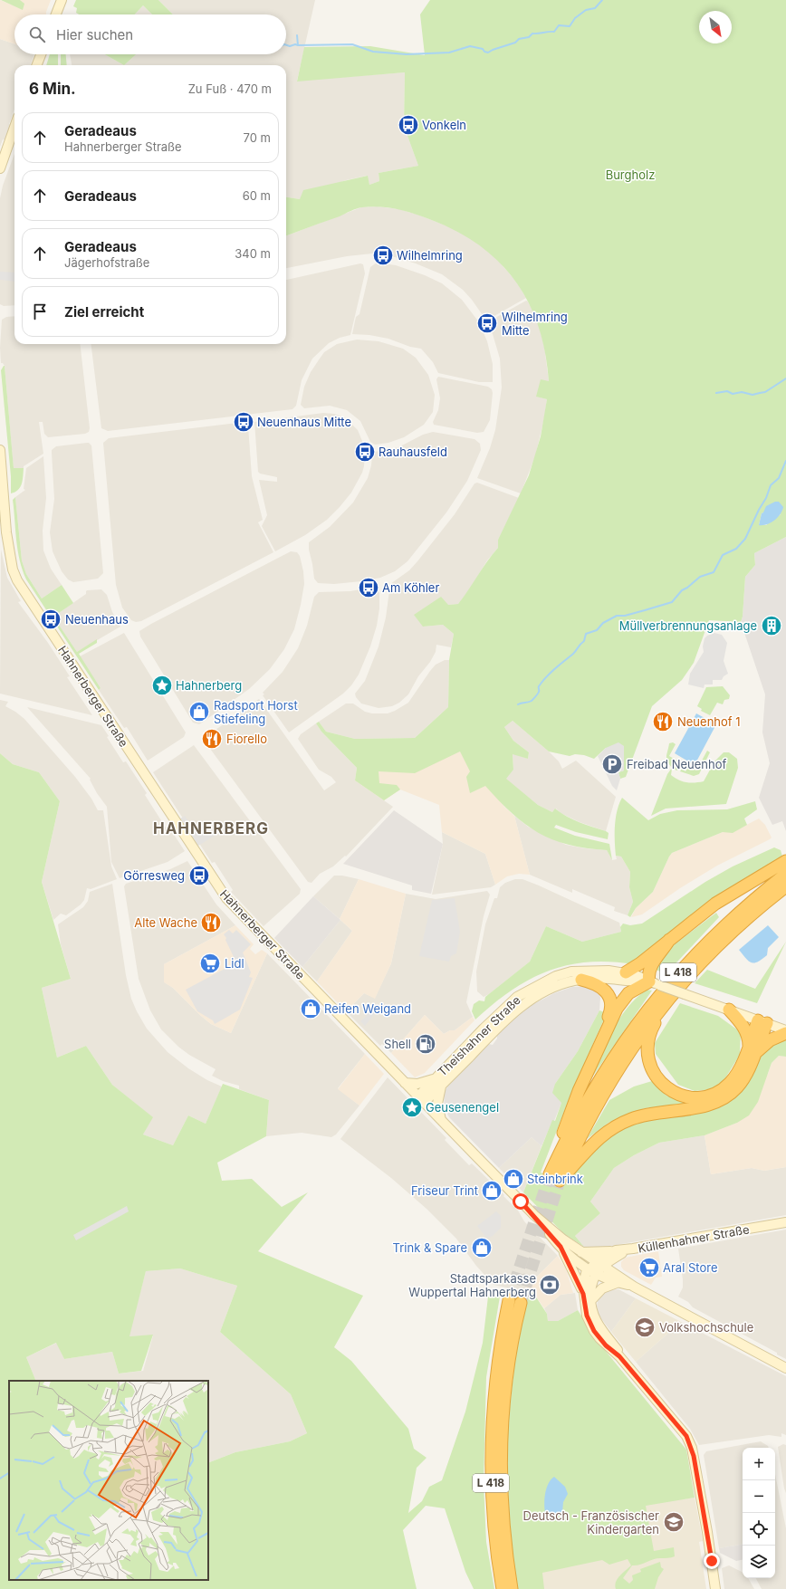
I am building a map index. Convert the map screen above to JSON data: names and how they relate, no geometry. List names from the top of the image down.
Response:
{
  "streets": {
    "highway": ["L 418"],
    "main road": ["Hahnerberger Straße", "Theishahner Straße", "Küllenhahner Straße"]
  },
  "crossings": [
    ["Hahnerberger Straße", "Theishahner Straße"],
    ["L 418", "Theishahner Straße"]
  ],
  "districts": ["HAHNERBERG"],
  "parks": ["Burgholz"],
  "places": {
    "bus stop": [
      "Vonkeln",
      "Wilhelmring",
      "Wilhelmring Mitte",
      "Neuenhaus Mitte",
      "Rauhausfeld",
      "Am Köhler",
      "Neuenhaus",
      "Görresweg"
    ],
    "building": ["Müllverbrennungsanlage"],
    "place": ["Hahnerberg", "Geusenengel"],
    "shop": [
      "Radsport Horst Stiefeling",
      "Reifen Weigand",
      "Steinbrink",
      "Friseur Trint",
      "Trink & Spare"
    ],
    "restaurant": ["Neuenhof 1", "Fiorello", "Alte Wache"],
    "parking": ["Freibad Neuenhof"],
    "supermarket": ["Lidl", "Aral Store"],
    "fuel station": ["Shell"],
    "bank": ["Stadtsparkasse Wuppertal Hahnerberg"],
    "school or university": ["Volkshochschule", "Deutsch - Französischer Kindergarten"]
  },
  "north": "bottom right",
  "page": {
    "search": "Hier suchen",
    "heading": ["6 Min.", "Zu Fuß · 470 m"],
    "list": [
      ["Geradeaus", "Hahnerberger Straße", "70 m"],
      ["Geradeaus", "60 m"],
      ["Geradeaus", "Jägerhofstraße", "340 m"],
      "Ziel erreicht"
    ],
    "map_buttons": ["+", "−"]
  }
}
